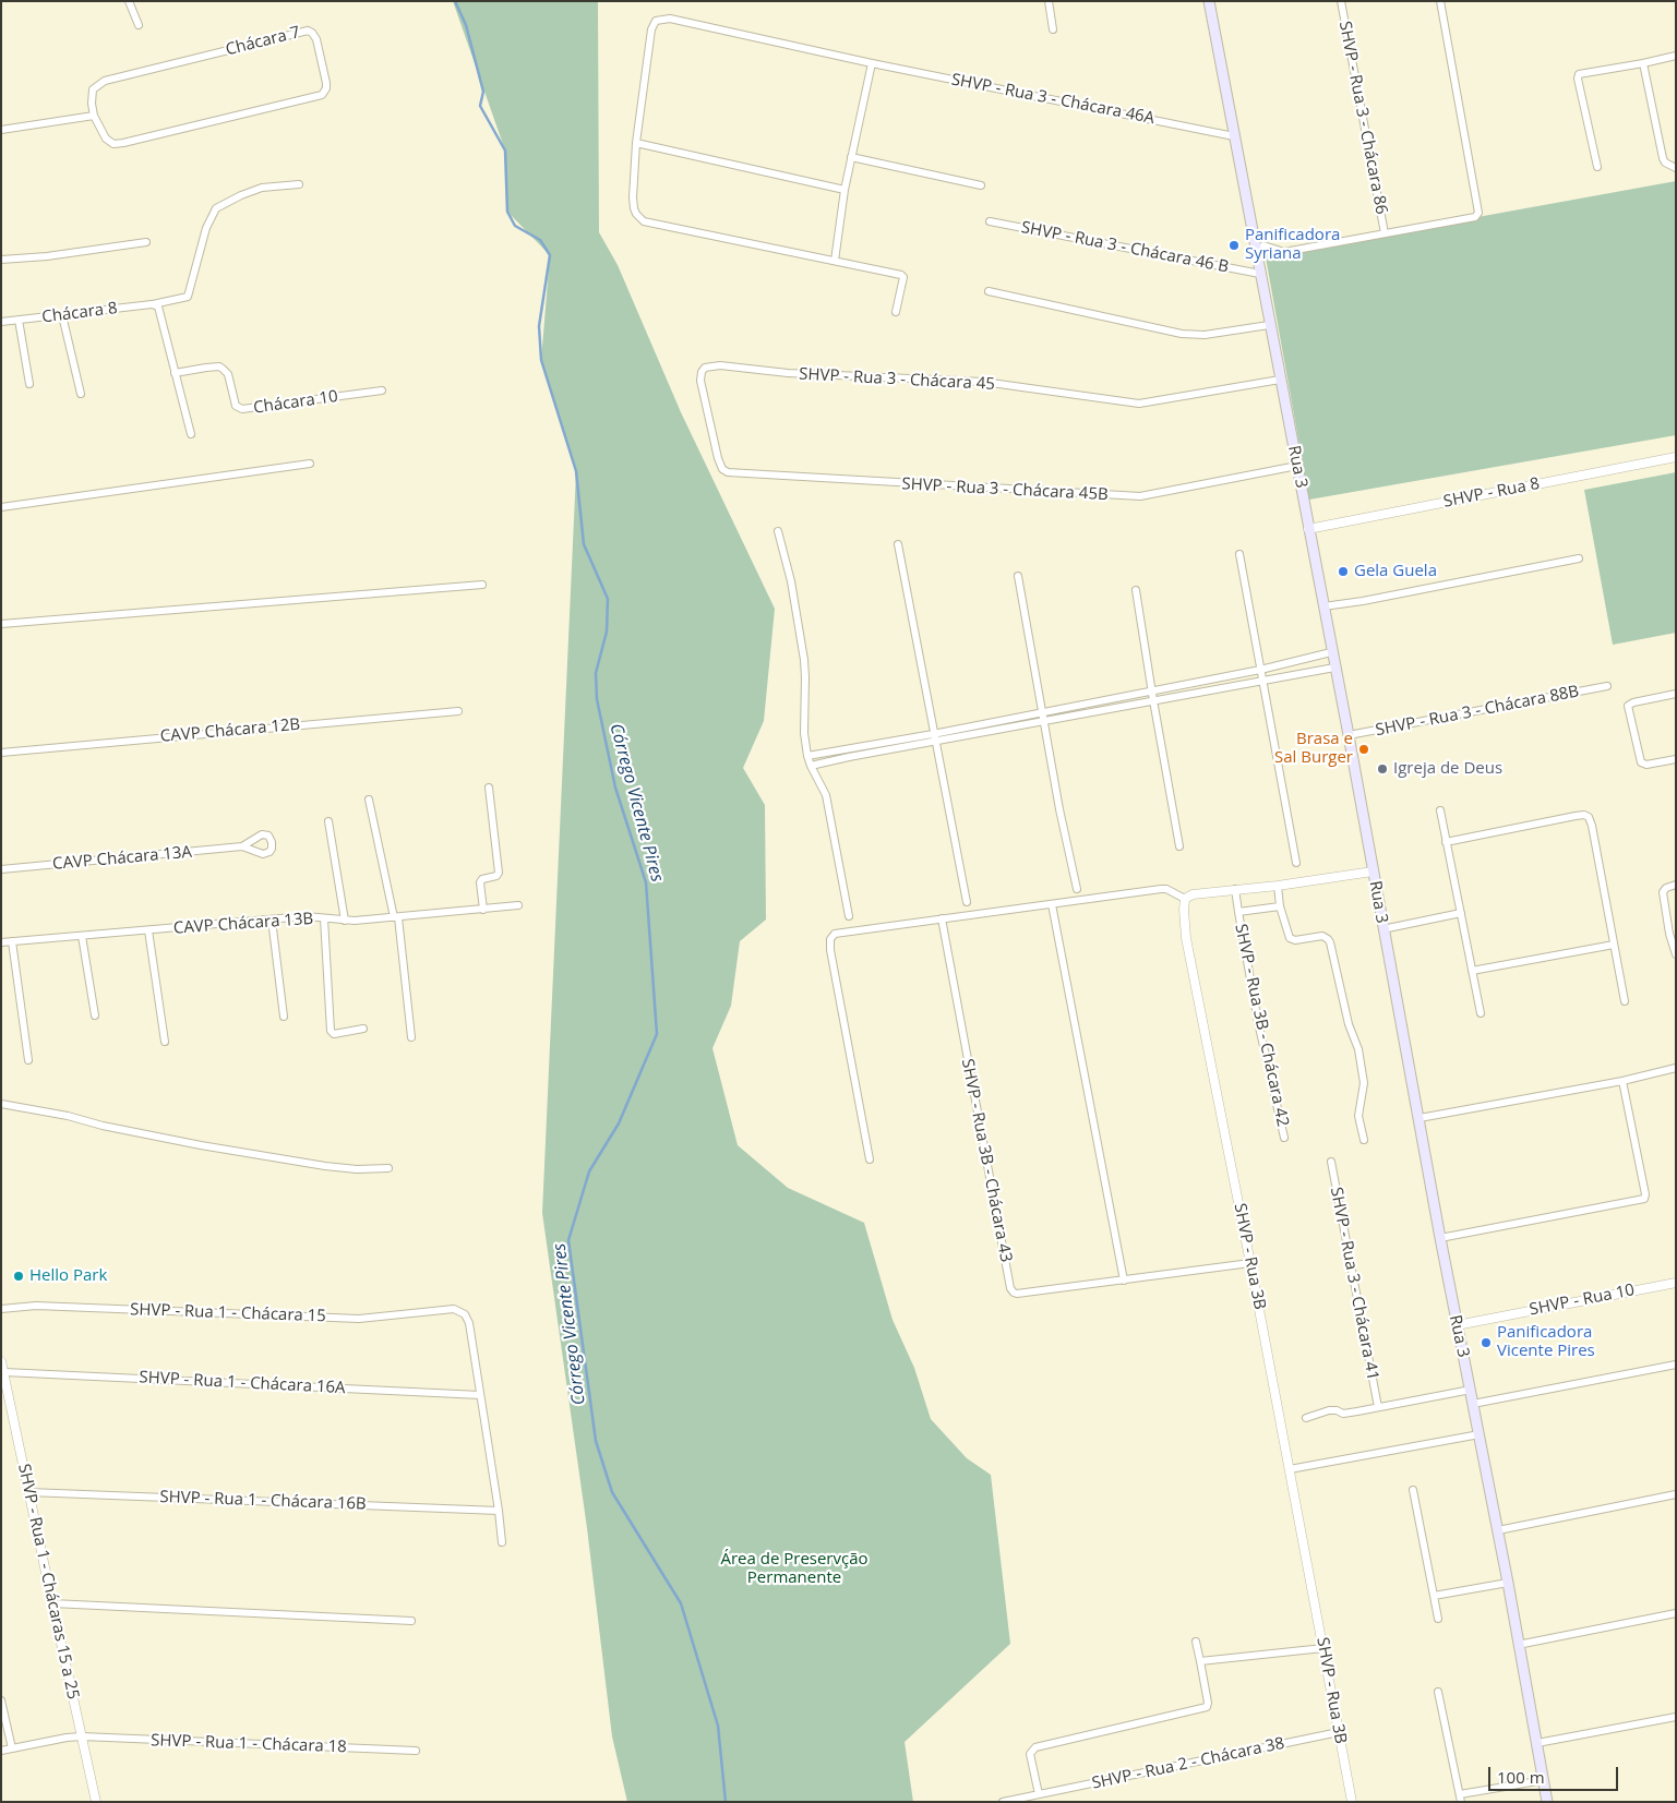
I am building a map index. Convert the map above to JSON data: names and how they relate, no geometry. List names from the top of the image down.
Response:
{
  "streets": {
    "main road": ["Rua 3"],
    "street": [
      "Chácara 7",
      "SHVP - Rua 3 - Chácara 46A",
      "SHVP - Rua 3 - Chácara 86",
      "SHVP - Rua 3 - Chácara 46 B",
      "Chácara 8",
      "SHVP - Rua 3 - Chácara 45",
      "Chácara 10",
      "SHVP - Rua 3 - Chácara 45B",
      "SHVP - Rua 8",
      "SHVP - Rua 3 - Chácara 88B",
      "CAVP Chácara 12B",
      "CAVP Chácara 13A",
      "CAVP Chácara 13B",
      "SHVP - Rua 3B - Chácara 42",
      "SHVP - Rua 3B - Chácara 43",
      "SHVP - Rua 3B",
      "SHVP - Rua 3 - Chácara 41",
      "SHVP - Rua 10",
      "SHVP - Rua 1 - Chácara 15",
      "SHVP - Rua 1 - Chácara 16A",
      "SHVP - Rua 1 - Chácara 16B",
      "SHVP - Rua 1 - Chácaras 15 a 25",
      "SHVP - Rua 1 - Chácara 18",
      "SHVP - Rua 2 - Chácara 38"
    ]
  },
  "crossings": [
    ["SHVP - Rua 3 - Chácara 46A", "Rua 3"],
    ["SHVP - Rua 3 - Chácara 86", "Rua 3"],
    ["SHVP - Rua 3 - Chácara 46 B", "Rua 3"],
    ["SHVP - Rua 3 - Chácara 45", "Rua 3"],
    ["SHVP - Rua 3 - Chácara 45", "SHVP - Rua 3 - Chácara 45B"],
    ["Rua 3", "SHVP - Rua 3 - Chácara 45B"],
    ["Rua 3", "SHVP - Rua 8"],
    ["Rua 3", "SHVP - Rua 3 - Chácara 88B"],
    ["Rua 3", "SHVP - Rua 10"],
    ["SHVP - Rua 3B - Chácara 43", "SHVP - Rua 3B"],
    ["SHVP - Rua 3B", "SHVP - Rua 2 - Chácara 38"],
    ["SHVP - Rua 1 - Chácara 15", "SHVP - Rua 1 - Chácara 16A"],
    ["SHVP - Rua 1 - Chácara 16A", "SHVP - Rua 1 - Chácaras 15 a 25"],
    ["SHVP - Rua 1 - Chácara 16B", "SHVP - Rua 1 - Chácaras 15 a 25"],
    ["SHVP - Rua 1 - Chácaras 15 a 25", "SHVP - Rua 1 - Chácara 18"]
  ],
  "water": ["Córrego Vicente Pires"],
  "parks": ["Área de Preservção Permanente"],
  "places": [
    "Panificadora Syriana",
    "Gela Guela",
    "Brasa e Sal Burger",
    "Igreja de Deus",
    "Hello Park",
    "Panificadora Vicente Pires"
  ],
  "scale_bar": "100 m"
}
